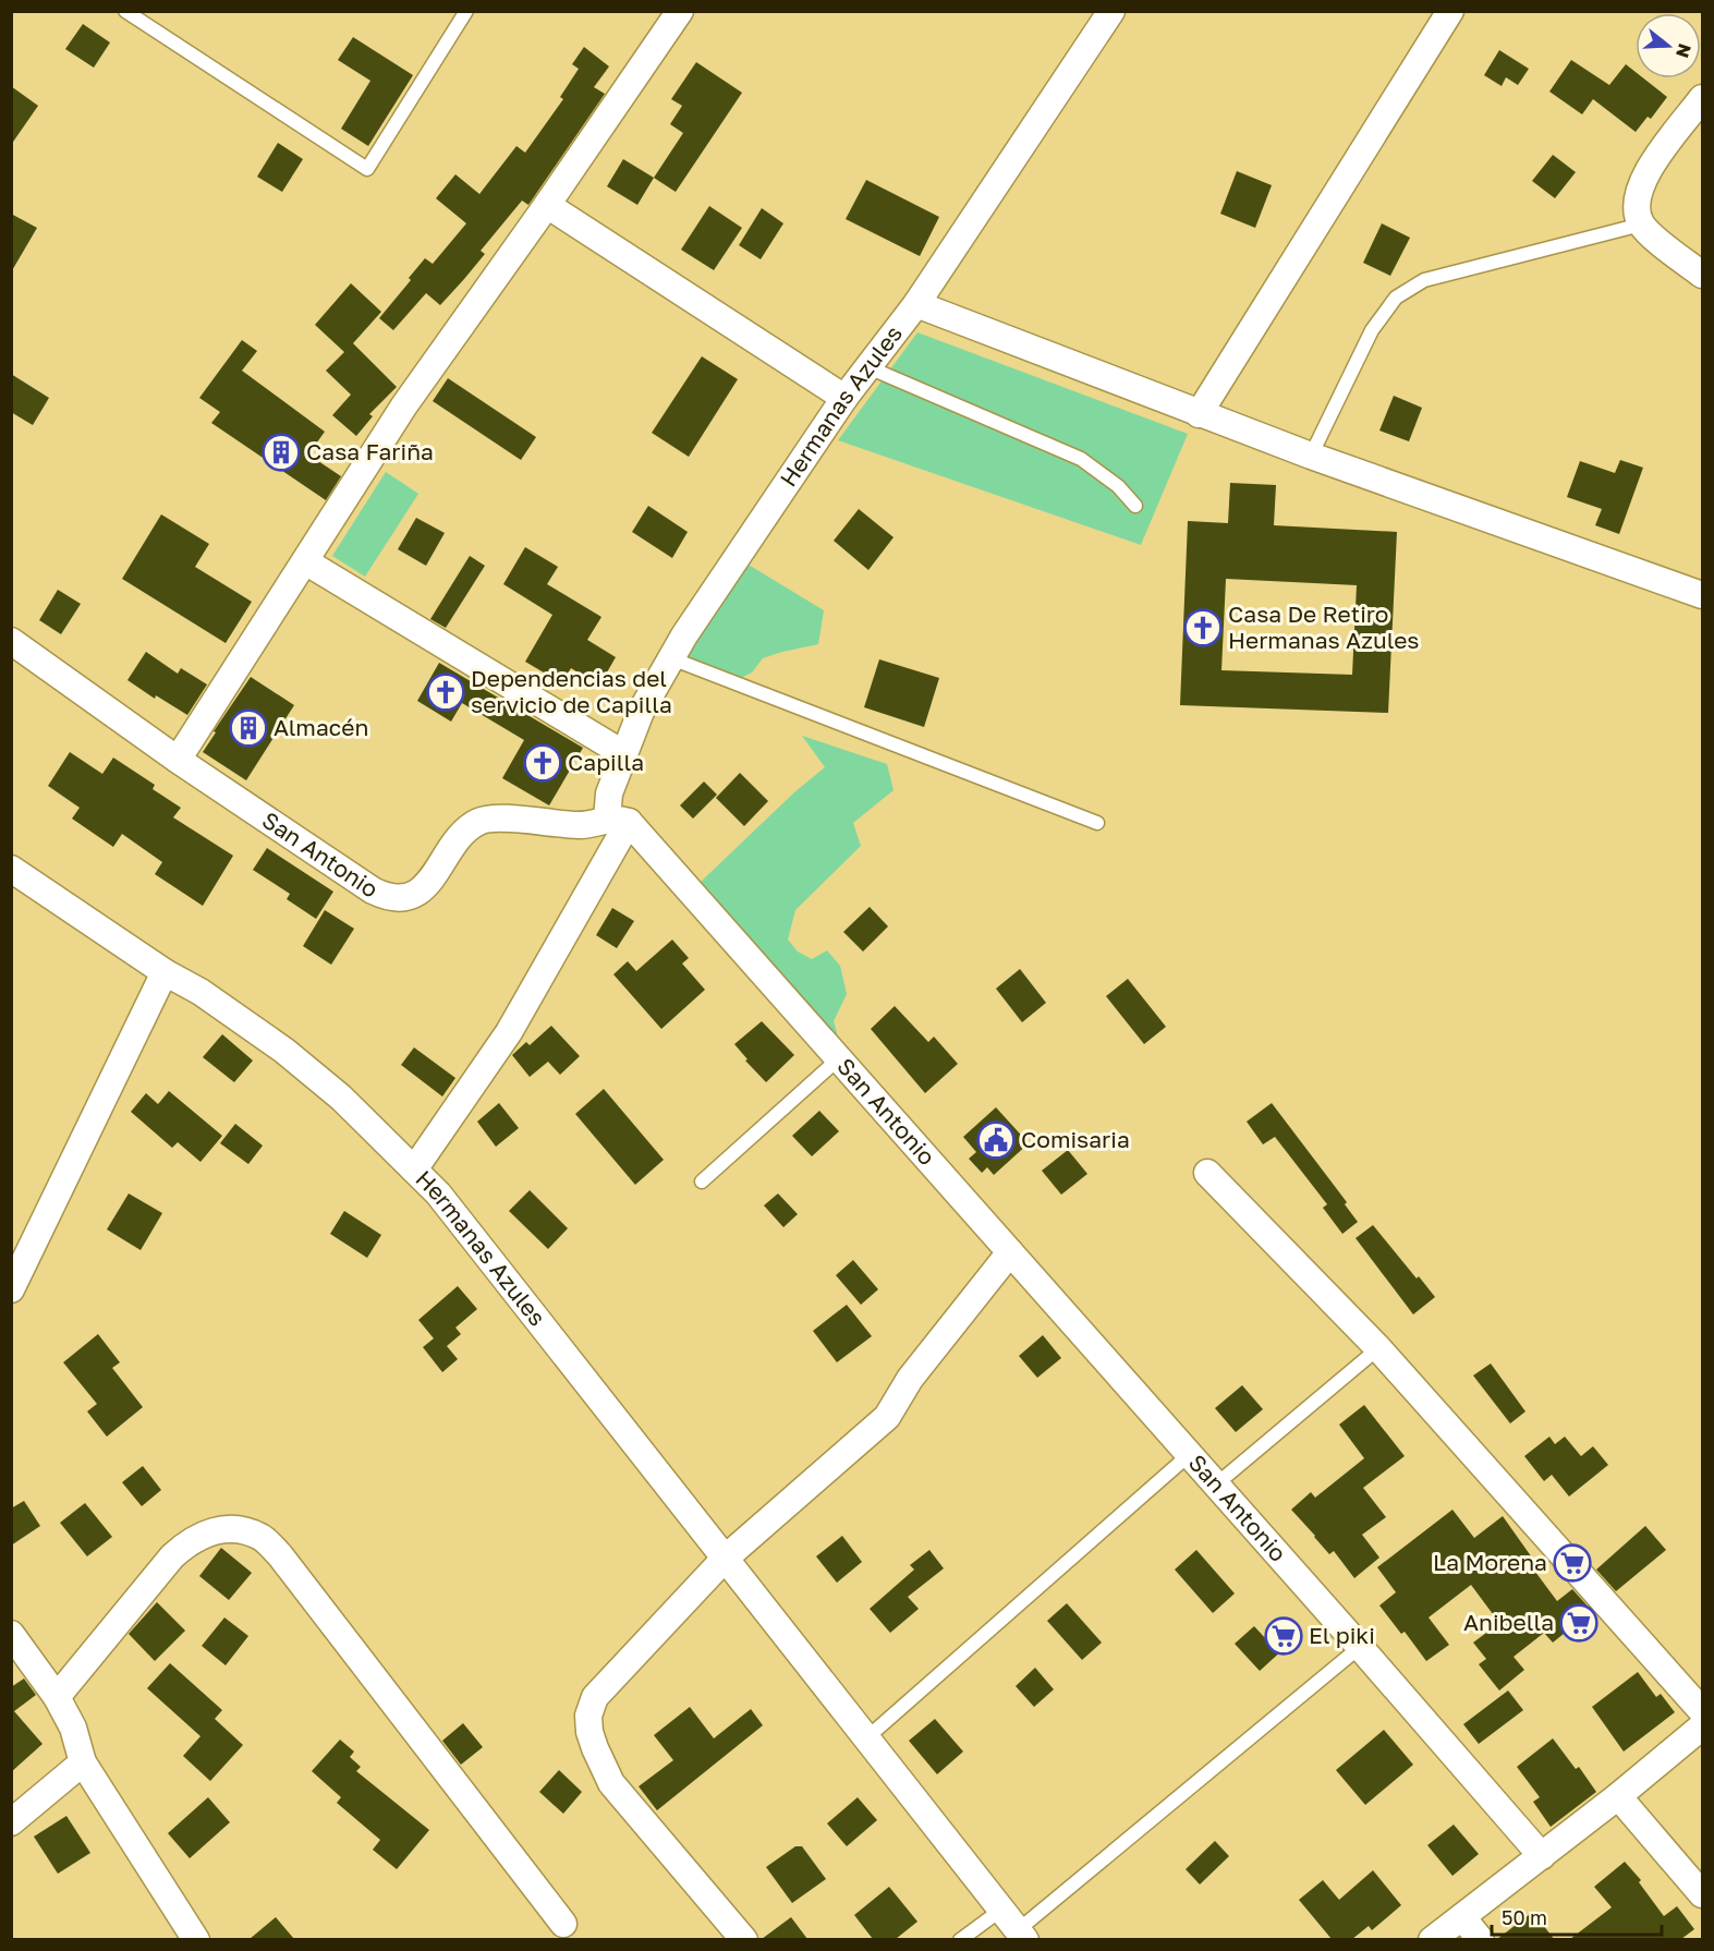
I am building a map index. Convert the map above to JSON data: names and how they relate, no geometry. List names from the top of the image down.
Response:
{
  "streets": {
    "street": ["Hermanas Azules", "San Antonio"]
  },
  "crossings": [
    ["Hermanas Azules", "San Antonio"]
  ],
  "places": {
    "building": ["Casa Fariña", "Almacén"],
    "church": ["Casa De Retiro Hermanas Azules", "Dependencias del servicio de Capilla", "Capilla"],
    "public building": ["Comisaria"],
    "supermarket": ["La Morena", "Anibella", "El piki"]
  },
  "scale_bar": "50 m",
  "north": "right"
}
